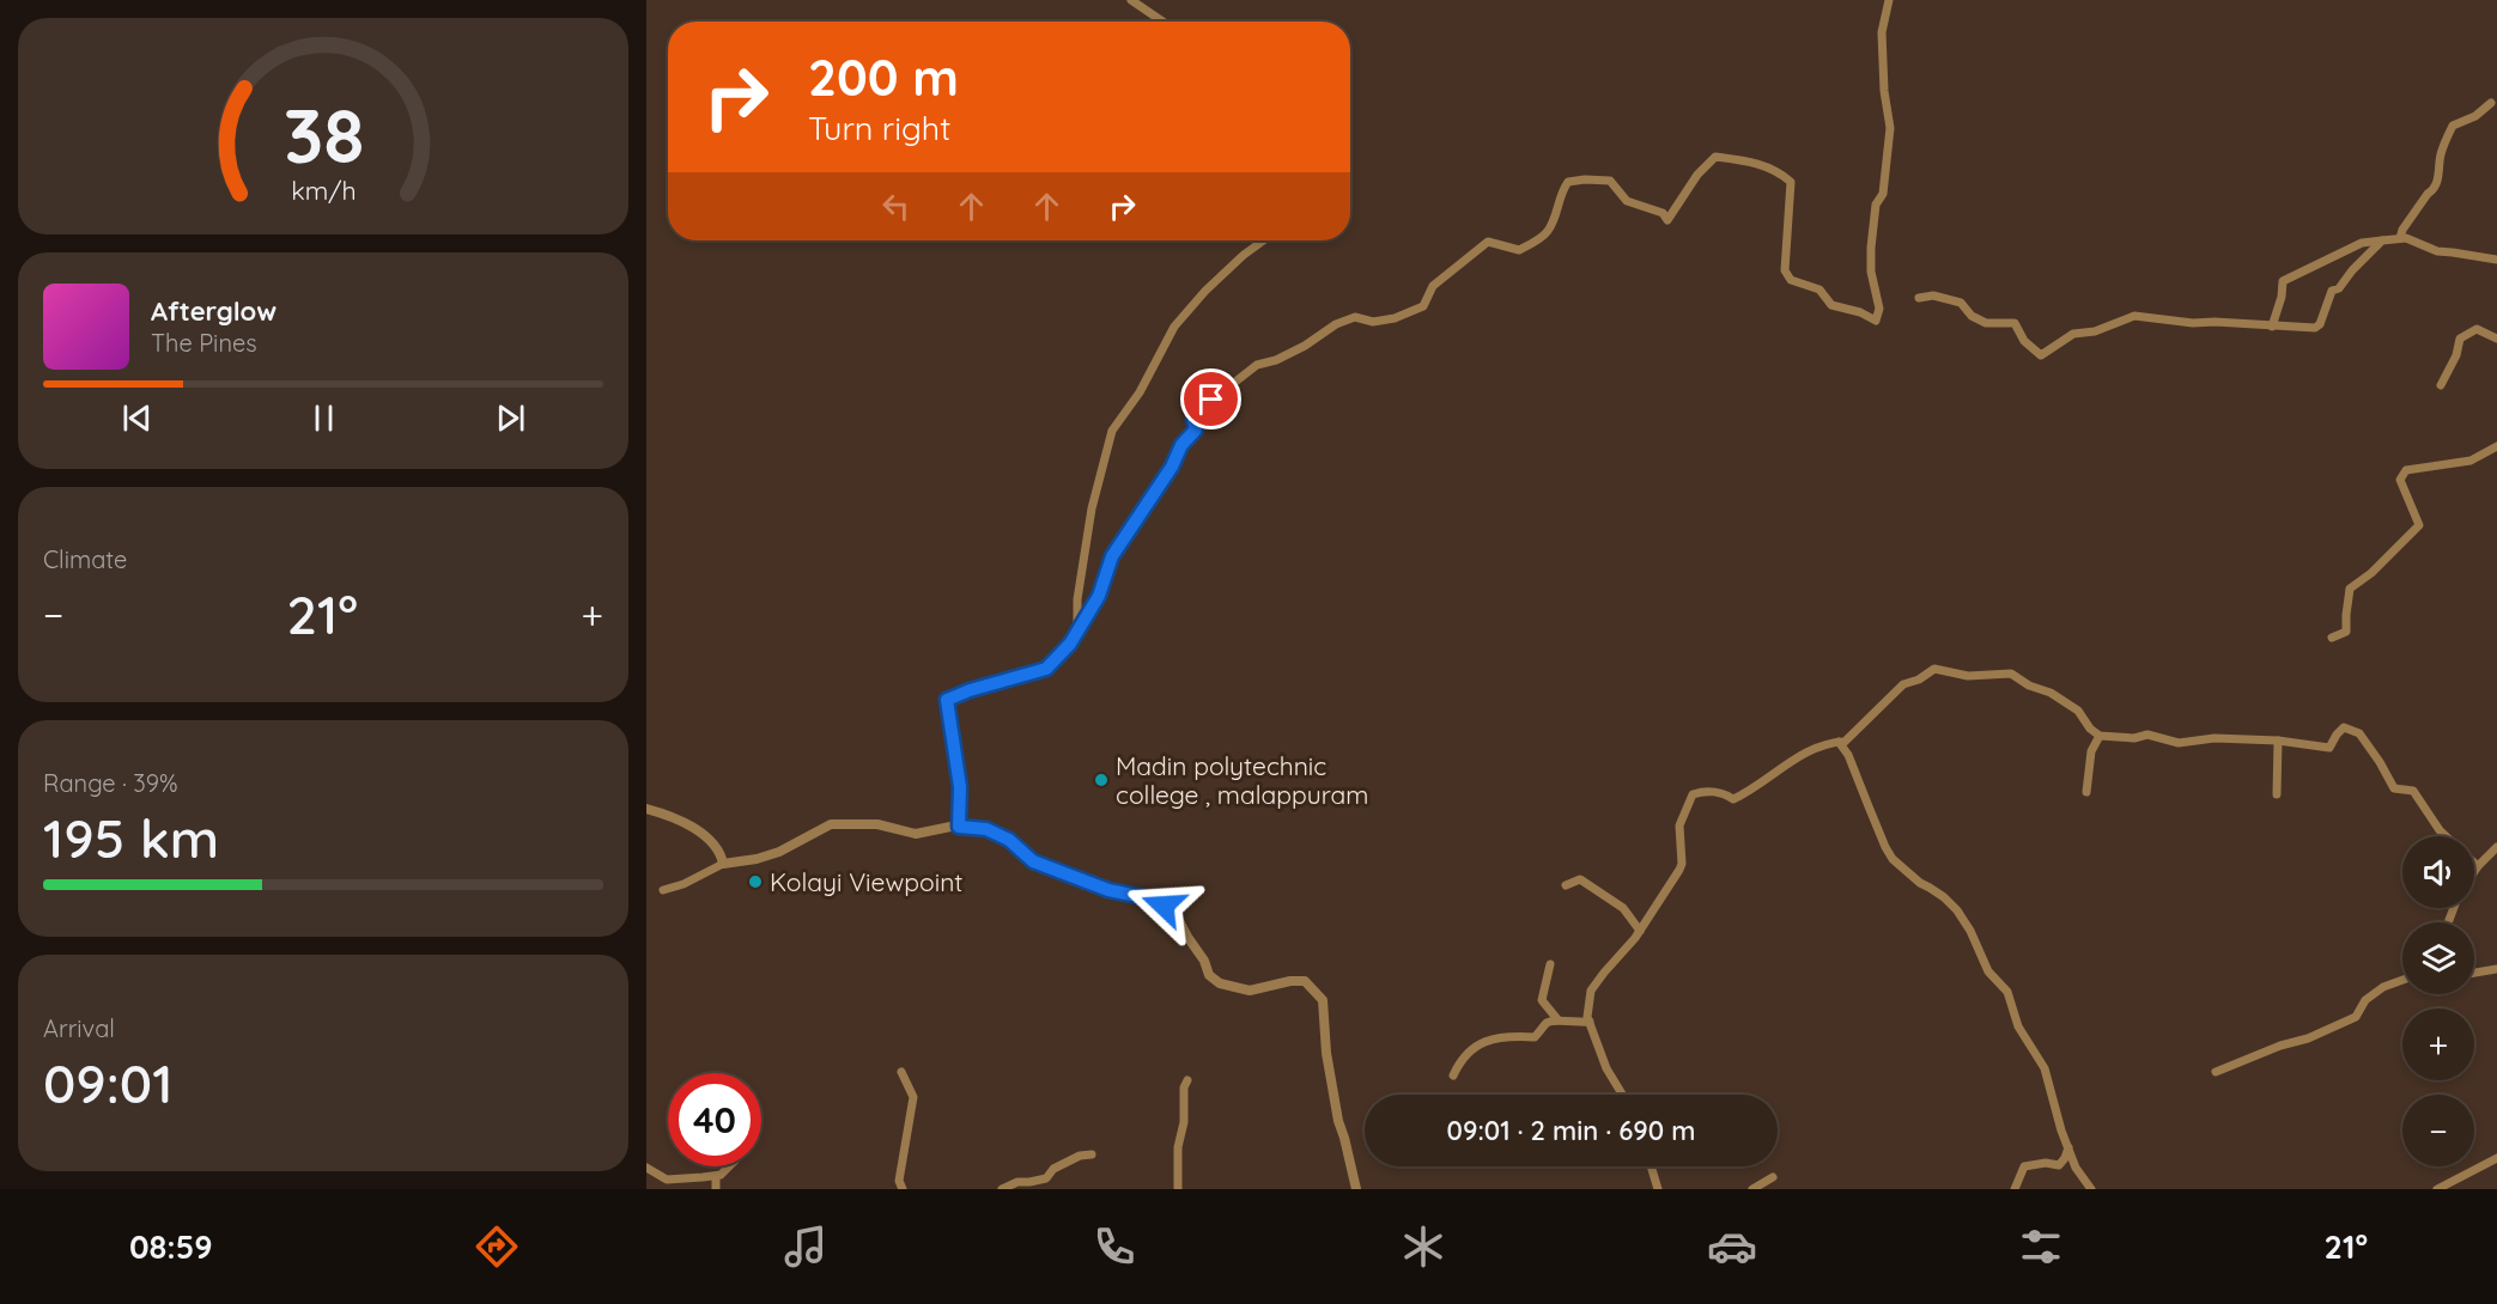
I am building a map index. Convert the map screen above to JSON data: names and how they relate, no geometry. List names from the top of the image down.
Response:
{
  "places": ["Madin polytechnic college , malappuram", "Kolayi Viewpoint"],
  "page": {
    "turn": ["200 m", "Turn right"],
    "song": ["Afterglow", "The Pines"],
    "tile": [
      "Climate",
      ["Range · 39%", "195 km"],
      ["Arrival", "09:01"]
    ],
    "heat": ["−", "21°", "+"],
    "map_buttons": ["+", "−"],
    "limit": "40",
    "trip": "09:01 · 2 min · 690 m",
    "tabs": ["08:59", "21°"],
    "gauge": ["38", "km/h"]
  }
}
